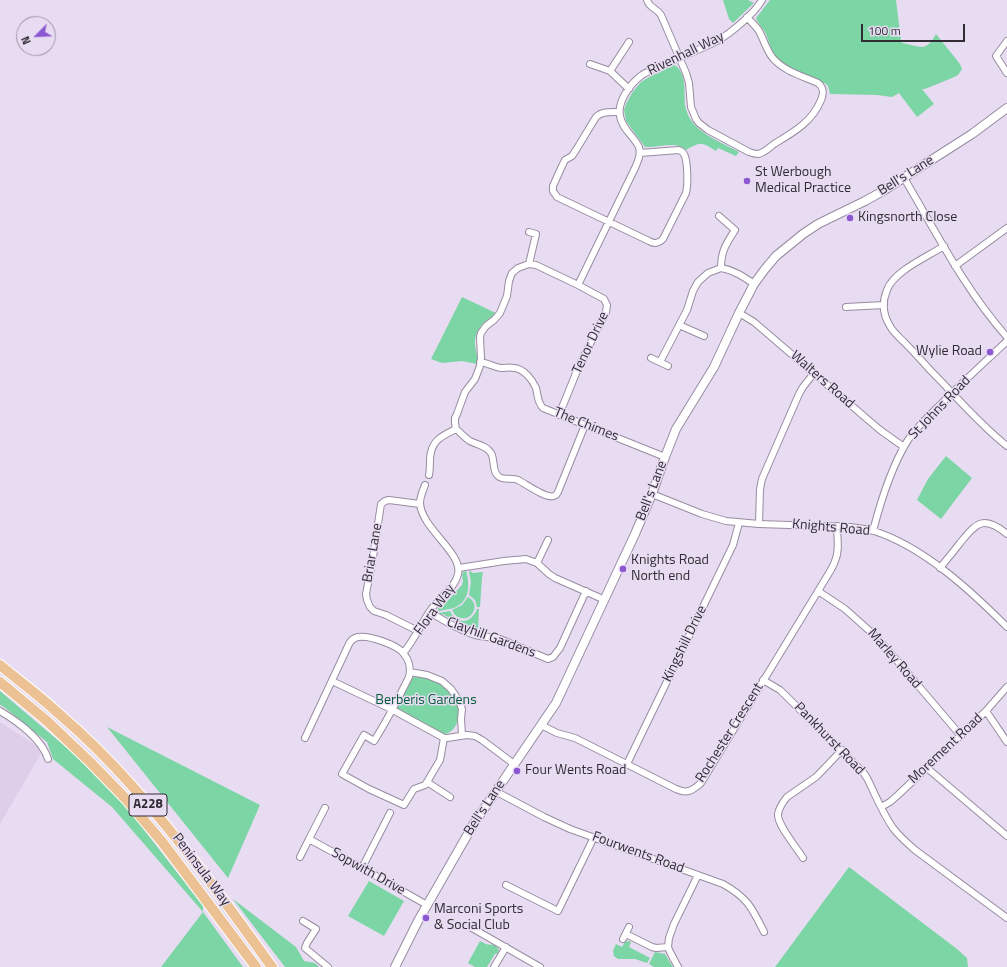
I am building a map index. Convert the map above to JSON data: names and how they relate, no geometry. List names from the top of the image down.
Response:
{
  "streets": {
    "main road": ["A228", "Peninsula Way"],
    "street": [
      "Rivenhall Way",
      "Bell's Lane",
      "Tenor Drive",
      "Walters Road",
      "St Johns Road",
      "The Chimes",
      "Knights Road",
      "Briar Lane",
      "Flora Way",
      "Clayhill Gardens",
      "Kingshill Drive",
      "Marley Road",
      "Rochester Crescent",
      "Pankhurst Road",
      "Morement Road",
      "Fourwents Road",
      "Sopwith Drive"
    ]
  },
  "crossings": [
    ["Bell's Lane", "Walters Road"],
    ["Bell's Lane", "The Chimes"],
    ["Bell's Lane", "Knights Road"],
    ["Bell's Lane", "Rochester Crescent"],
    ["Bell's Lane", "Fourwents Road"],
    ["Bell's Lane", "Sopwith Drive"],
    ["Tenor Drive", "The Chimes"],
    ["Walters Road", "St Johns Road"],
    ["St Johns Road", "Knights Road"],
    ["Knights Road", "Kingshill Drive"],
    ["Knights Road", "Rochester Crescent"],
    ["Briar Lane", "Flora Way"],
    ["Flora Way", "Clayhill Gardens"],
    ["Kingshill Drive", "Rochester Crescent"],
    ["Marley Road", "Rochester Crescent"],
    ["Marley Road", "Morement Road"],
    ["Rochester Crescent", "Pankhurst Road"],
    ["Pankhurst Road", "Morement Road"]
  ],
  "parks": ["Berberis Gardens"],
  "places": [
    "St Werbough Medical Practice",
    "Kingsnorth Close",
    "Wylie Road",
    "Knights Road North end",
    "Four Wents Road",
    "Marconi Sports & Social Club"
  ],
  "scale_bar": "100 m",
  "north": "bottom left"
}
